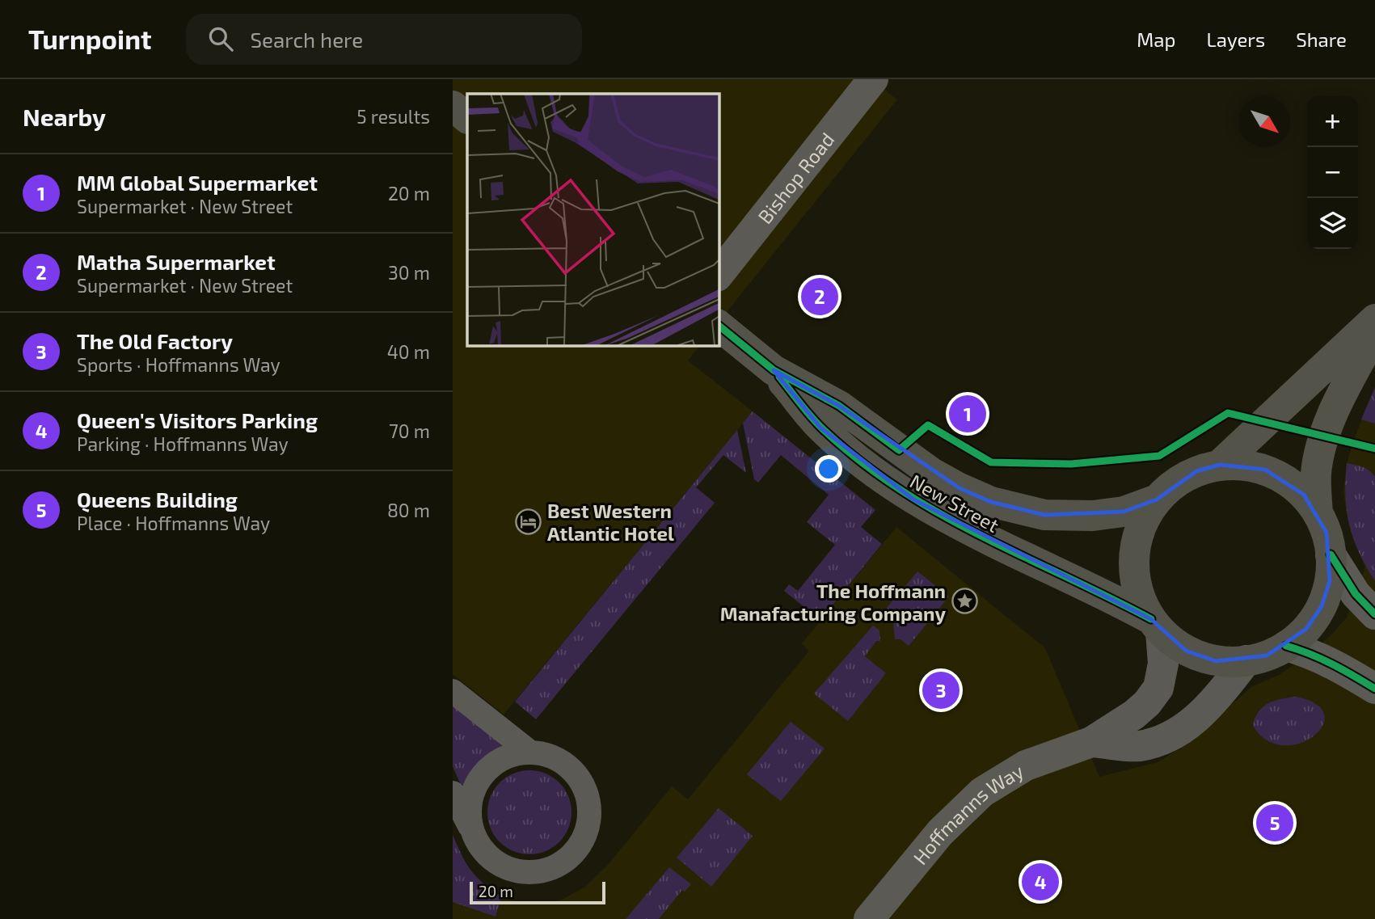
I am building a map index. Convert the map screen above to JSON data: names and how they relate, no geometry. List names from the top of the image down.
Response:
{
  "streets": {
    "main road": ["New Street"],
    "street": ["Bishop Road", "Hoffmanns Way"]
  },
  "crossings": [
    ["New Street", "Hoffmanns Way"]
  ],
  "places": {
    "hotel": ["Best Western Atlantic Hotel"],
    "place": ["The Hoffmann Manafacturing Company"]
  },
  "scale_bar": "20 m",
  "north": "bottom right",
  "page": {
    "header": "Turnpoint",
    "search": "Search here",
    "nav": ["Map", "Layers", "Share"],
    "heading": ["Nearby", "5 results"],
    "map_buttons": ["+", "−"],
    "list": [
      {
        "mark": "1",
        "name": "MM Global Supermarket",
        "note": "Supermarket · New Street",
        "value": "20 m"
      },
      {
        "mark": "2",
        "name": "Matha Supermarket",
        "note": "Supermarket · New Street",
        "value": "30 m"
      },
      {
        "mark": "3",
        "name": "The Old Factory",
        "note": "Sports · Hoffmanns Way",
        "value": "40 m"
      },
      {
        "mark": "4",
        "name": "Queen's Visitors Parking",
        "note": "Parking · Hoffmanns Way",
        "value": "70 m"
      },
      {
        "mark": "5",
        "name": "Queens Building",
        "note": "Place · Hoffmanns Way",
        "value": "80 m"
      }
    ],
    "pins": [
      "2",
      "1",
      "3",
      "5",
      "4"
    ],
    "scale": "20 m"
  }
}
